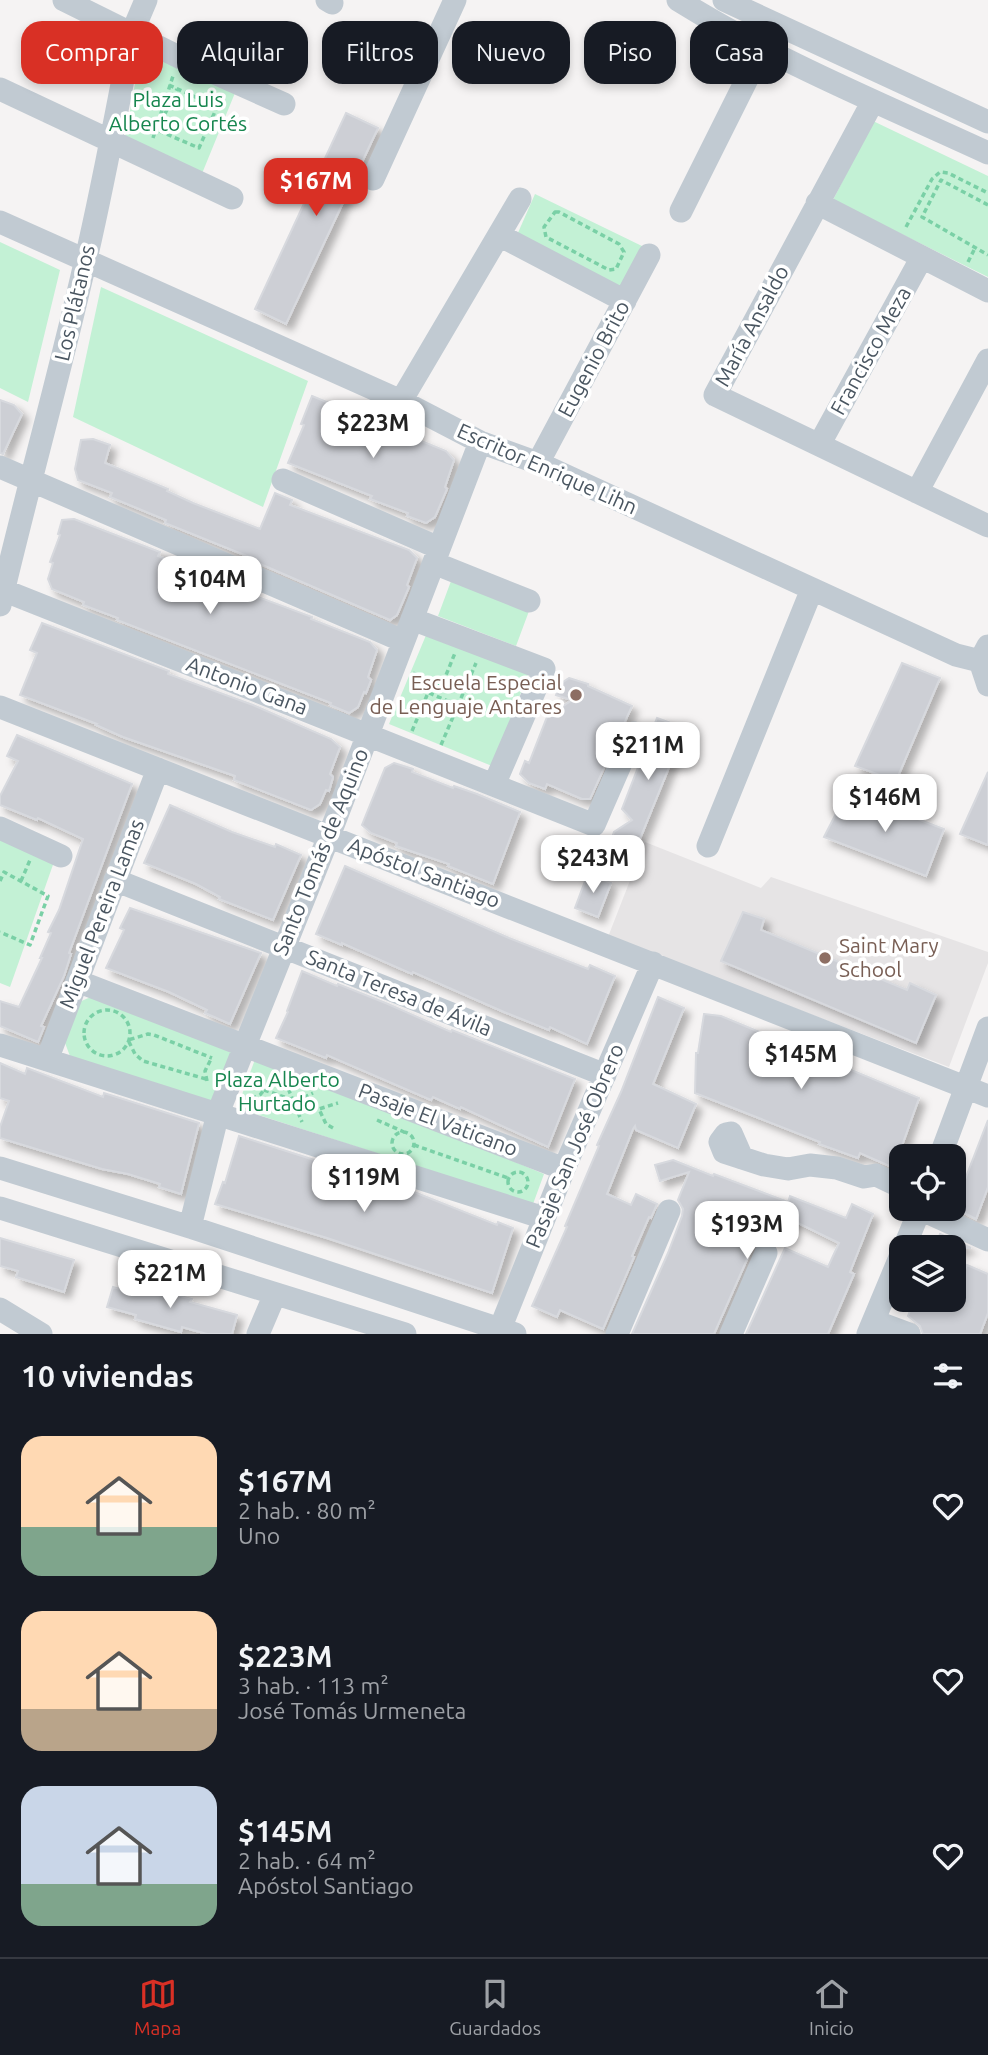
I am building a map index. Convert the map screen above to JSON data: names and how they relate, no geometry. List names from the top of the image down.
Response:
{
  "streets": {
    "street": [
      "Los Plátanos",
      "María Ansaldo",
      "Francisco Meza",
      "Eugenio Brito",
      "Escritor Enrique Lihn",
      "Antonio Gana",
      "Santo Tomás de Aquino",
      "Apóstol Santiago",
      "Miguel Pereira Lamas",
      "Santa Teresa de Ávila",
      "Pasaje El Vaticano",
      "Pasaje San José Obrero"
    ]
  },
  "crossings": [
    ["Los Plátanos", "Escritor Enrique Lihn"],
    ["Los Plátanos", "Antonio Gana"],
    ["María Ansaldo", "Francisco Meza"],
    ["Eugenio Brito", "Escritor Enrique Lihn"],
    ["Escritor Enrique Lihn", "Santo Tomás de Aquino"],
    ["Antonio Gana", "Santo Tomás de Aquino"],
    ["Santo Tomás de Aquino", "Apóstol Santiago"],
    ["Santo Tomás de Aquino", "Santa Teresa de Ávila"],
    ["Santo Tomás de Aquino", "Pasaje El Vaticano"],
    ["Apóstol Santiago", "Miguel Pereira Lamas"],
    ["Apóstol Santiago", "Pasaje San José Obrero"],
    ["Miguel Pereira Lamas", "Santa Teresa de Ávila"],
    ["Miguel Pereira Lamas", "Pasaje El Vaticano"],
    ["Santa Teresa de Ávila", "Pasaje San José Obrero"],
    ["Pasaje El Vaticano", "Pasaje San José Obrero"]
  ],
  "parks": ["Plaza Luis Alberto Cortés", "Plaza Alberto Hurtado"],
  "places": ["Escuela Especial de Lenguaje Antares", "Saint Mary School"],
  "page": {
    "chip": [
      "Comprar",
      "Alquilar",
      "Filtros",
      "Nuevo",
      "Piso",
      "Casa"
    ],
    "price": [
      "$167M",
      "$223M",
      "$104M",
      "$211M",
      "$146M",
      "$243M",
      "$145M",
      "$119M",
      "$193M",
      "$221M"
    ],
    "heading": "10 viviendas",
    "list": [
      {
        "name": "$167M",
        "note": "2 hab. · 80 m² · Uno"
      },
      {
        "name": "$223M",
        "note": "3 hab. · 113 m² · José Tomás Urmeneta"
      },
      {
        "name": "$145M",
        "note": "2 hab. · 64 m² · Apóstol Santiago"
      }
    ],
    "tabs": ["Mapa", "Guardados", "Inicio"]
  }
}
